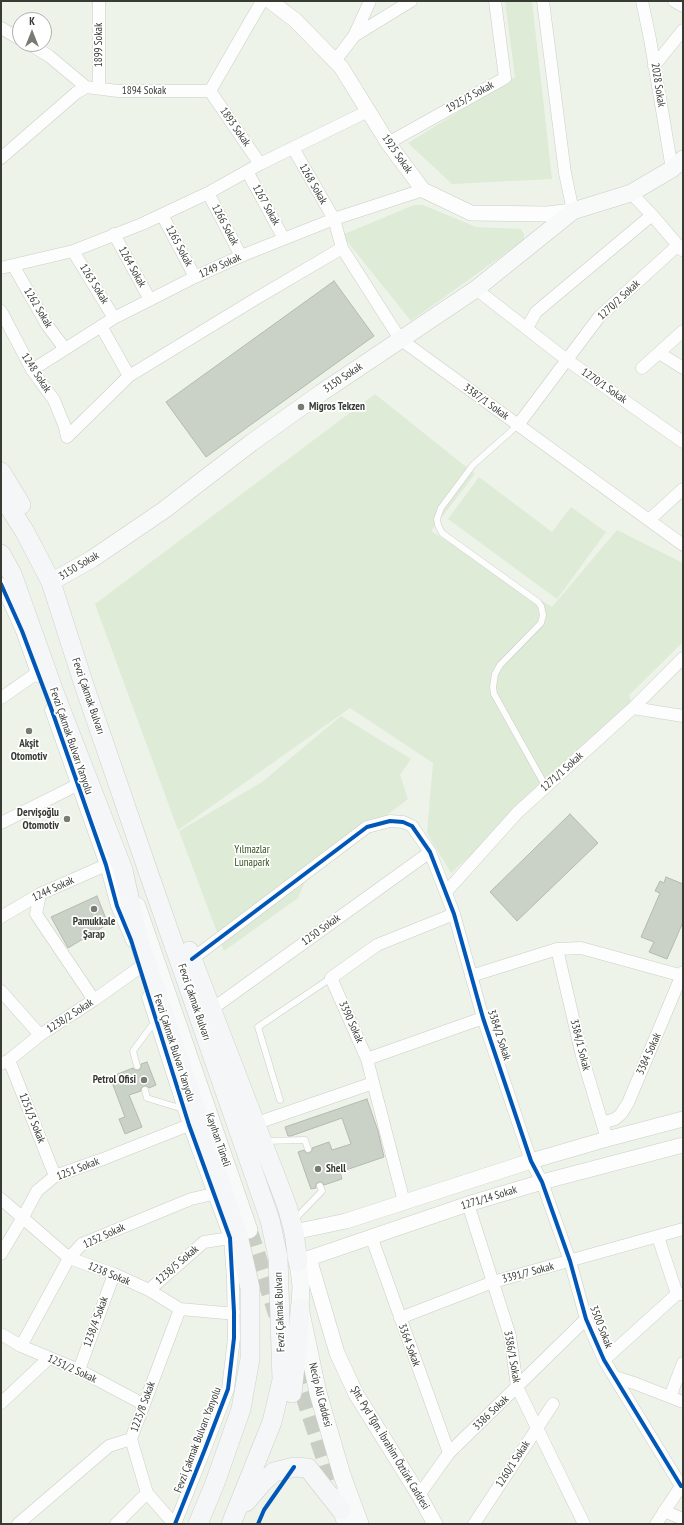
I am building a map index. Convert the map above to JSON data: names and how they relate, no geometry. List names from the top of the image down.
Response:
{
  "streets": {
    "main road": [
      "3150 Sokak",
      "Fevzi Çakmak Bulvarı",
      "Kayıhan Tüneli",
      "Necip Ali Caddesi"
    ],
    "street": [
      "1899 Sokak",
      "2028 Sokak",
      "1894 Sokak",
      "1925/3 Sokak",
      "1893 Sokak",
      "1925 Sokak",
      "1268 Sokak",
      "1267 Sokak",
      "1266 Sokak",
      "1265 Sokak",
      "1249 Sokak",
      "1264 Sokak",
      "1263 Sokak",
      "1270/2 Sokak",
      "1262 Sokak",
      "1248 Sokak",
      "1270/1 Sokak",
      "3387/1 Sokak",
      "Fevzi Çakmak Bulvarı Yanyolu",
      "1271/1 Sokak",
      "1244 Sokak",
      "1250 Sokak",
      "1238/2 Sokak",
      "3390 Sokak",
      "3384/2 Sokak",
      "3384/1 Sokak",
      "3384 Sokak",
      "1251/3 Sokak",
      "1251 Sokak",
      "1271/14 Sokak",
      "1252 Sokak",
      "1238/5 Sokak",
      "3391/7 Sokak",
      "1238 Sokak",
      "1238/4 Sokak",
      "3500 Sokak",
      "3364 Sokak",
      "3386/1 Sokak",
      "1251/2 Sokak",
      "1225/8 Sokak",
      "3386 Sokak",
      "Şht. Pyd Tğm. İbrahim Öztürk Caddesi",
      "1260/1 Sokak"
    ]
  },
  "crossings": [
    ["1899 Sokak", "1894 Sokak"],
    ["1894 Sokak", "1893 Sokak"],
    ["1925/3 Sokak", "1925 Sokak"],
    ["1925 Sokak", "1249 Sokak"],
    ["1925 Sokak", "3150 Sokak"],
    ["1268 Sokak", "1249 Sokak"],
    ["1268 Sokak", "3387/1 Sokak"],
    ["1267 Sokak", "1249 Sokak"],
    ["1266 Sokak", "1249 Sokak"],
    ["1265 Sokak", "1249 Sokak"],
    ["1249 Sokak", "1264 Sokak"],
    ["1249 Sokak", "1263 Sokak"],
    ["1249 Sokak", "1262 Sokak"],
    ["1249 Sokak", "1248 Sokak"],
    ["1249 Sokak", "3387/1 Sokak"],
    ["1270/2 Sokak", "1270/1 Sokak"],
    ["1270/2 Sokak", "3387/1 Sokak"],
    ["3150 Sokak", "1270/1 Sokak"],
    ["3150 Sokak", "3387/1 Sokak"],
    ["3150 Sokak", "Fevzi Çakmak Bulvarı"],
    ["Fevzi Çakmak Bulvarı Yanyolu", "1244 Sokak"],
    ["Fevzi Çakmak Bulvarı Yanyolu", "1238/2 Sokak"],
    ["Fevzi Çakmak Bulvarı Yanyolu", "Kayıhan Tüneli"],
    ["Fevzi Çakmak Bulvarı Yanyolu", "1251 Sokak"],
    ["Fevzi Çakmak Bulvarı Yanyolu", "1252 Sokak"],
    ["Fevzi Çakmak Bulvarı Yanyolu", "1238/5 Sokak"],
    ["Fevzi Çakmak Bulvarı Yanyolu", "1238 Sokak"],
    ["1271/1 Sokak", "3384/2 Sokak"],
    ["1244 Sokak", "Kayıhan Tüneli"],
    ["1250 Sokak", "3384/2 Sokak"],
    ["1238/2 Sokak", "1251/3 Sokak"],
    ["3384/2 Sokak", "3500 Sokak"],
    ["3384/1 Sokak", "3384 Sokak"],
    ["1251/3 Sokak", "1251 Sokak"],
    ["1251 Sokak", "1238 Sokak"],
    ["1271/14 Sokak", "3500 Sokak"],
    ["1271/14 Sokak", "3364 Sokak"],
    ["1271/14 Sokak", "3386/1 Sokak"],
    ["1271/14 Sokak", "Necip Ali Caddesi"],
    ["1271/14 Sokak", "Şht. Pyd Tğm. İbrahim Öztürk Caddesi"],
    ["1252 Sokak", "1238 Sokak"],
    ["1252 Sokak", "1251/2 Sokak"],
    ["1238/5 Sokak", "1238 Sokak"],
    ["3391/7 Sokak", "3500 Sokak"],
    ["3391/7 Sokak", "3364 Sokak"],
    ["3391/7 Sokak", "3386/1 Sokak"],
    ["1238 Sokak", "1238/4 Sokak"],
    ["1238 Sokak", "1225/8 Sokak"],
    ["1238/4 Sokak", "1251/2 Sokak"],
    ["3500 Sokak", "3386 Sokak"],
    ["3364 Sokak", "3386 Sokak"],
    ["3386/1 Sokak", "3386 Sokak"],
    ["3386/1 Sokak", "1260/1 Sokak"],
    ["1251/2 Sokak", "1225/8 Sokak"],
    ["Necip Ali Caddesi", "Şht. Pyd Tğm. İbrahim Öztürk Caddesi"],
    ["3386 Sokak", "Şht. Pyd Tğm. İbrahim Öztürk Caddesi"]
  ],
  "parks": ["Yılmazlar Lunapark"],
  "places": [
    "Migros Tekzen",
    "Akşit Otomotiv",
    "Dervişoğlu Otomotiv",
    "Pamukkale Şarap",
    "Petrol Ofisi",
    "Shell"
  ],
  "north": "top"
}
